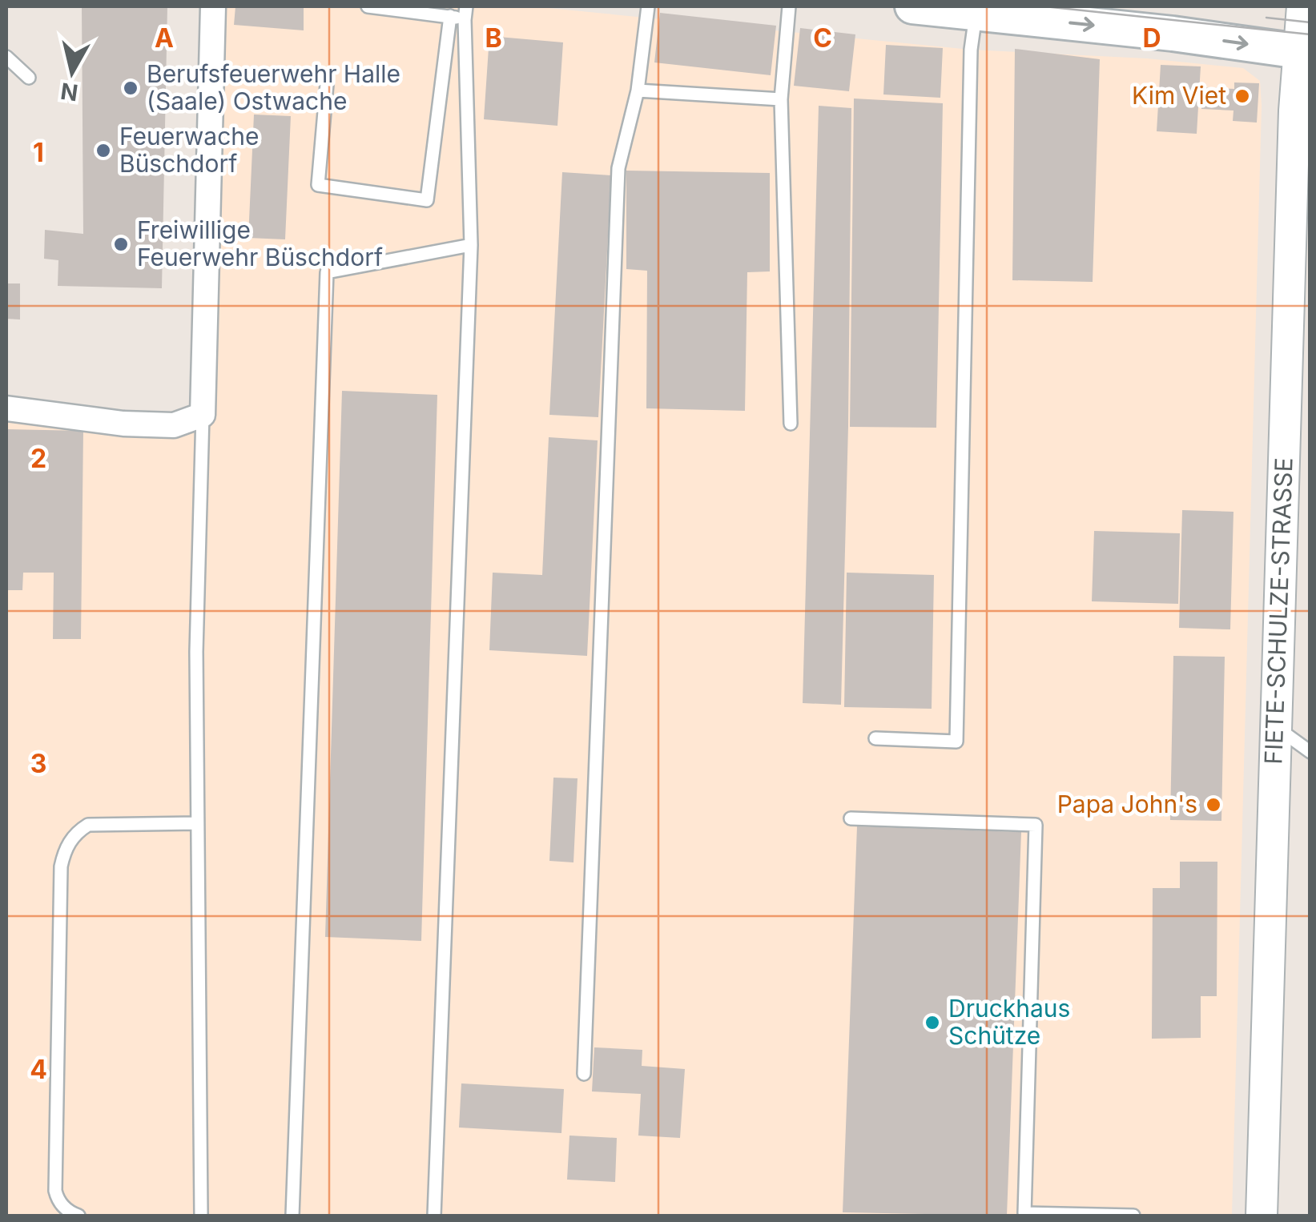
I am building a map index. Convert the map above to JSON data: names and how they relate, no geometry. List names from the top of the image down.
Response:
{
  "streets": {
    "street": ["FIETE-SCHULZE-STRASSE"]
  },
  "places": [
    "Berufsfeuerwehr Halle (Saale) Ostwache",
    "Kim Viet",
    "Feuerwache Büschdorf",
    "Freiwillige Feuerwehr Büschdorf",
    "Papa John's",
    "Druckhaus Schütze"
  ],
  "north": "bottom",
  "grid": {
    "columns": [
      "A",
      "B",
      "C",
      "D"
    ],
    "rows": [
      "1",
      "2",
      "3",
      "4"
    ]
  }
}
